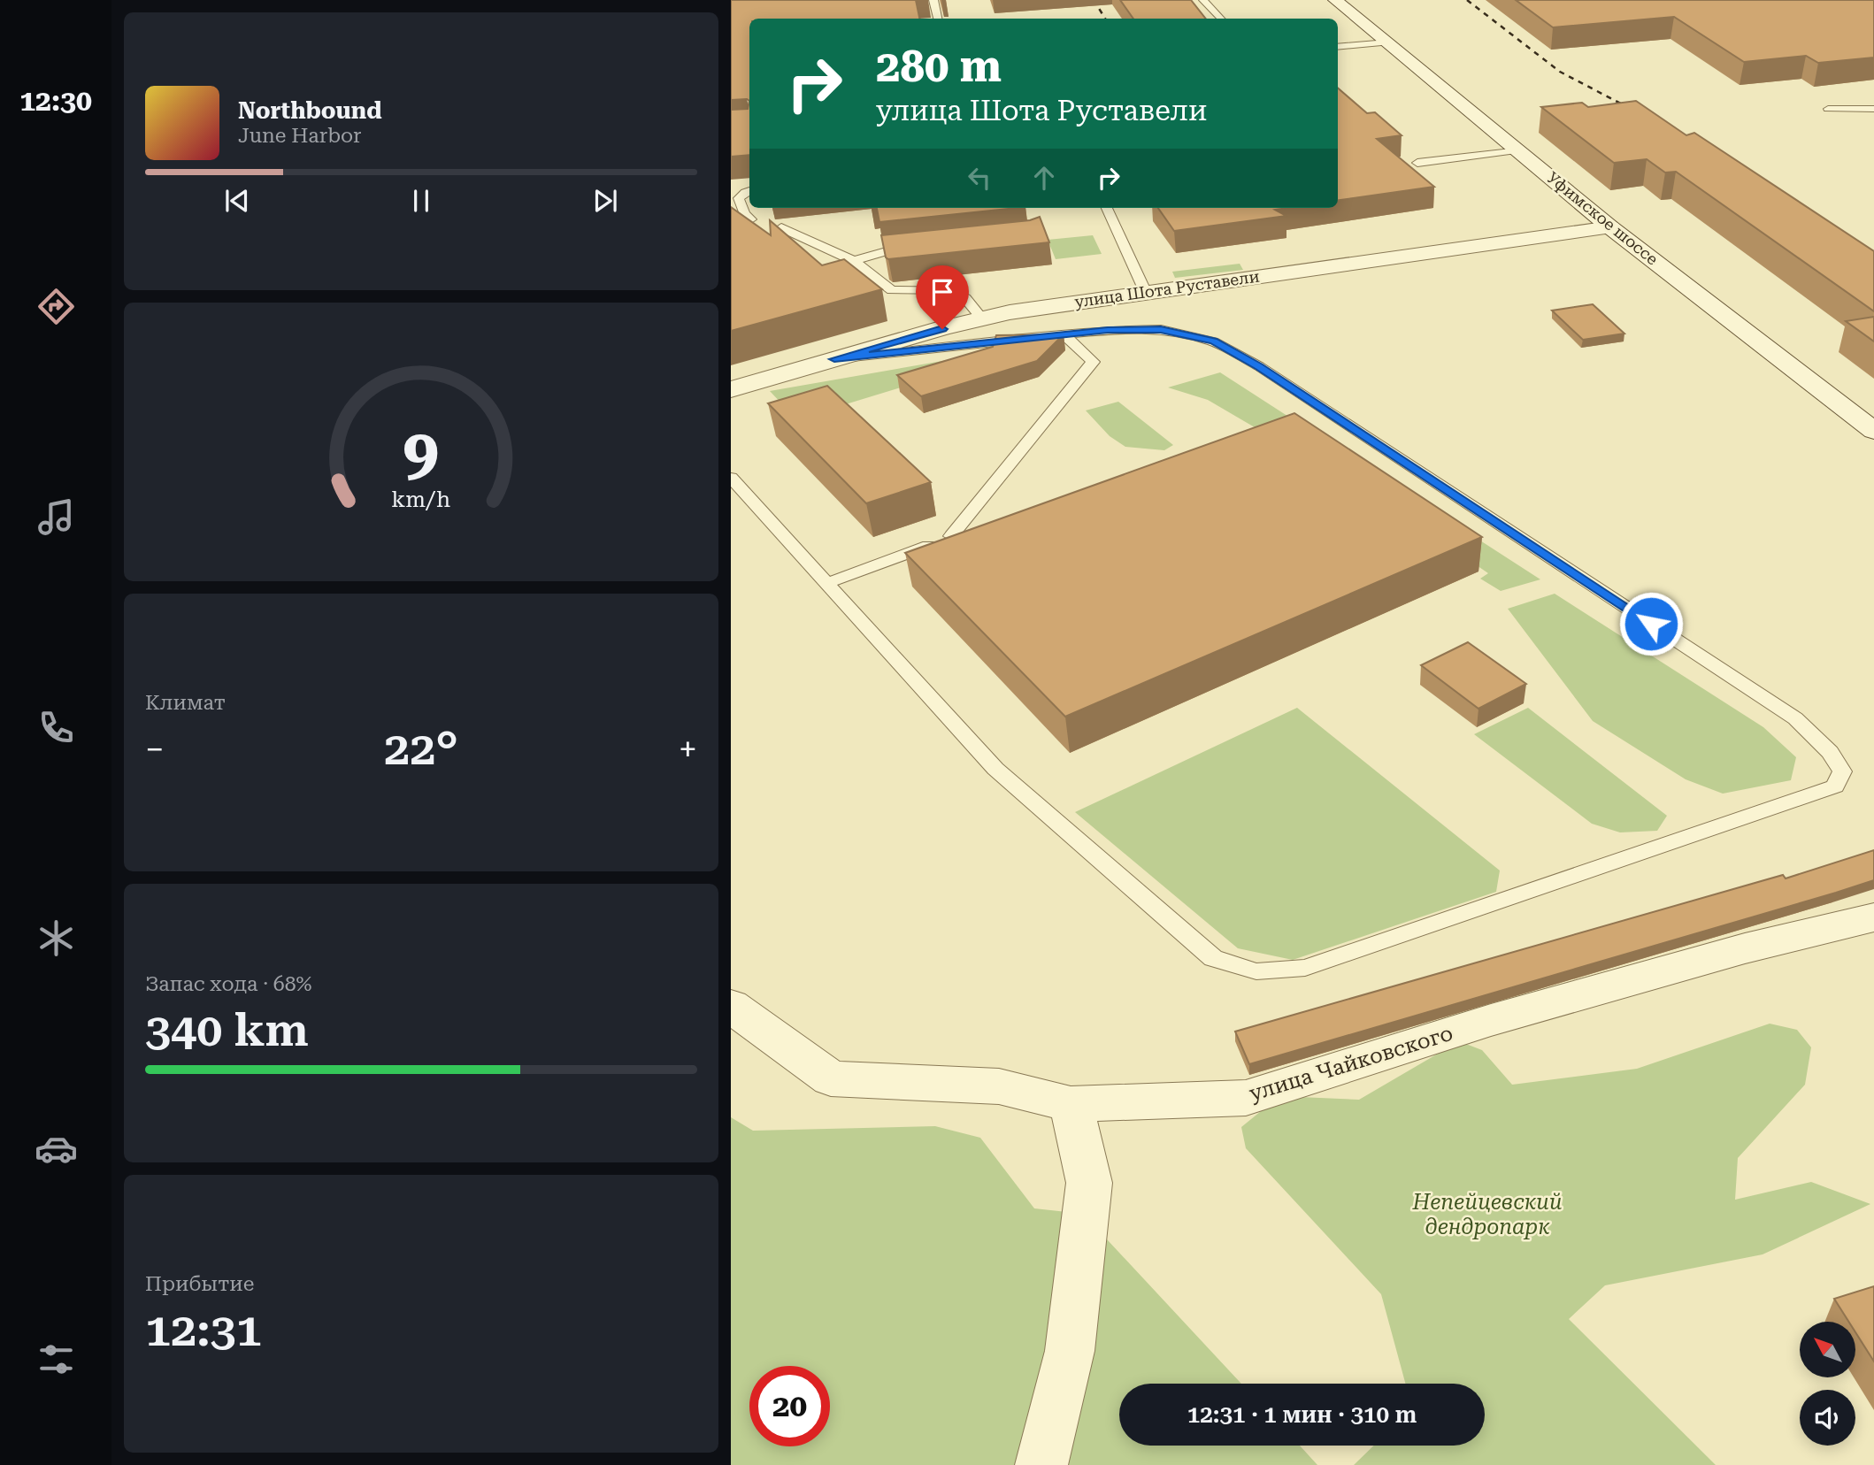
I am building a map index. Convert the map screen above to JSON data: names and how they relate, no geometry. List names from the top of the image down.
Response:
{
  "streets": {
    "street": ["Уфимское шоссе", "улица Шота Руставели", "улица Чайковского"]
  },
  "crossings": [
    ["Уфимское шоссе", "улица Шота Руставели"]
  ],
  "parks": ["Непейцевский дендропарк"],
  "north": "top left",
  "page": {
    "tabs": "12:30",
    "turn": ["280 m", "улица Шота Руставели"],
    "song": ["Northbound", "June Harbor"],
    "tile": [
      "Климат",
      ["Запас хода · 68%", "340 km"],
      ["Прибытие", "12:31"]
    ],
    "heat": ["−", "22°", "+"],
    "limit": "20",
    "trip": "12:31 · 1 мин · 310 m",
    "gauge": ["9", "km/h"]
  }
}
